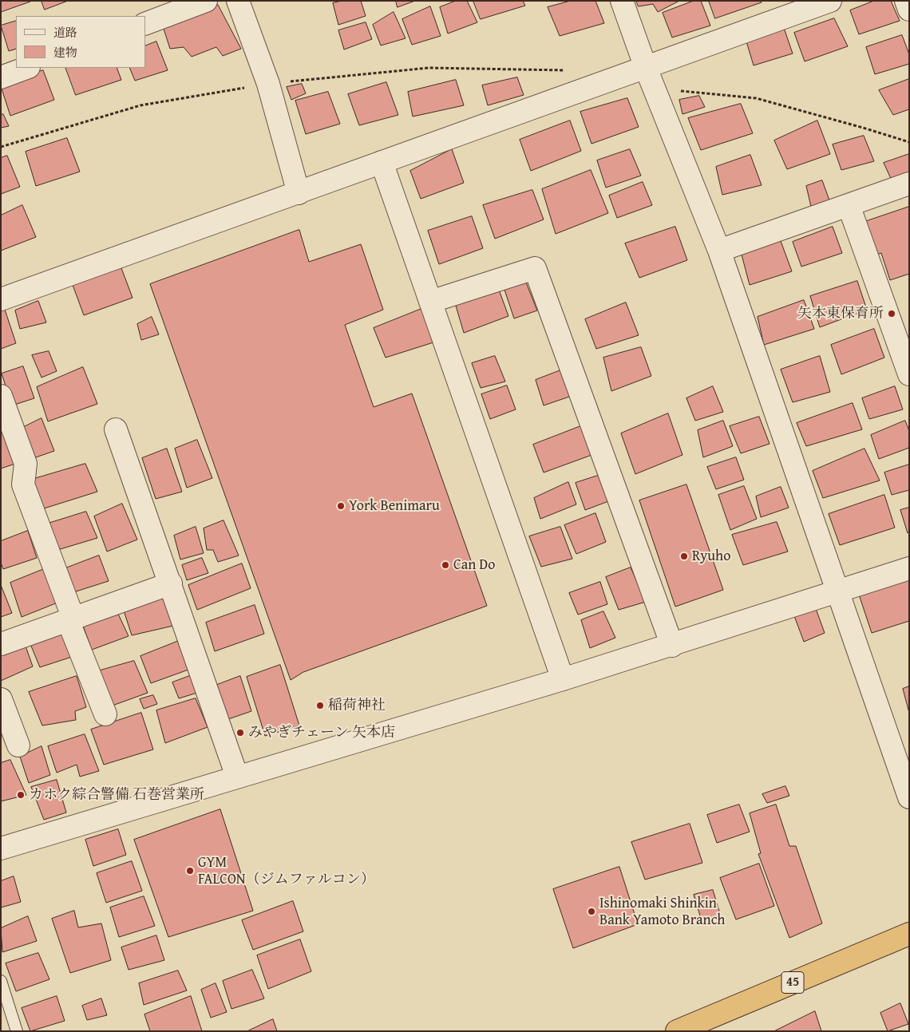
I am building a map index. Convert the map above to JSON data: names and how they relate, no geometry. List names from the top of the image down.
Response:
{
  "streets": {
    "highway": ["45"]
  },
  "places": [
    "矢本東保育所",
    "York Benimaru",
    "Ryuho",
    "Can Do",
    "稲荷神社",
    "みやぎチェーン 矢本店",
    "カホク綜合警備 石巻営業所",
    "GYM FALCON（ジムファルコン）",
    "Ishinomaki Shinkin Bank Yamoto Branch"
  ],
  "legend": ["道路", "建物"]
}
